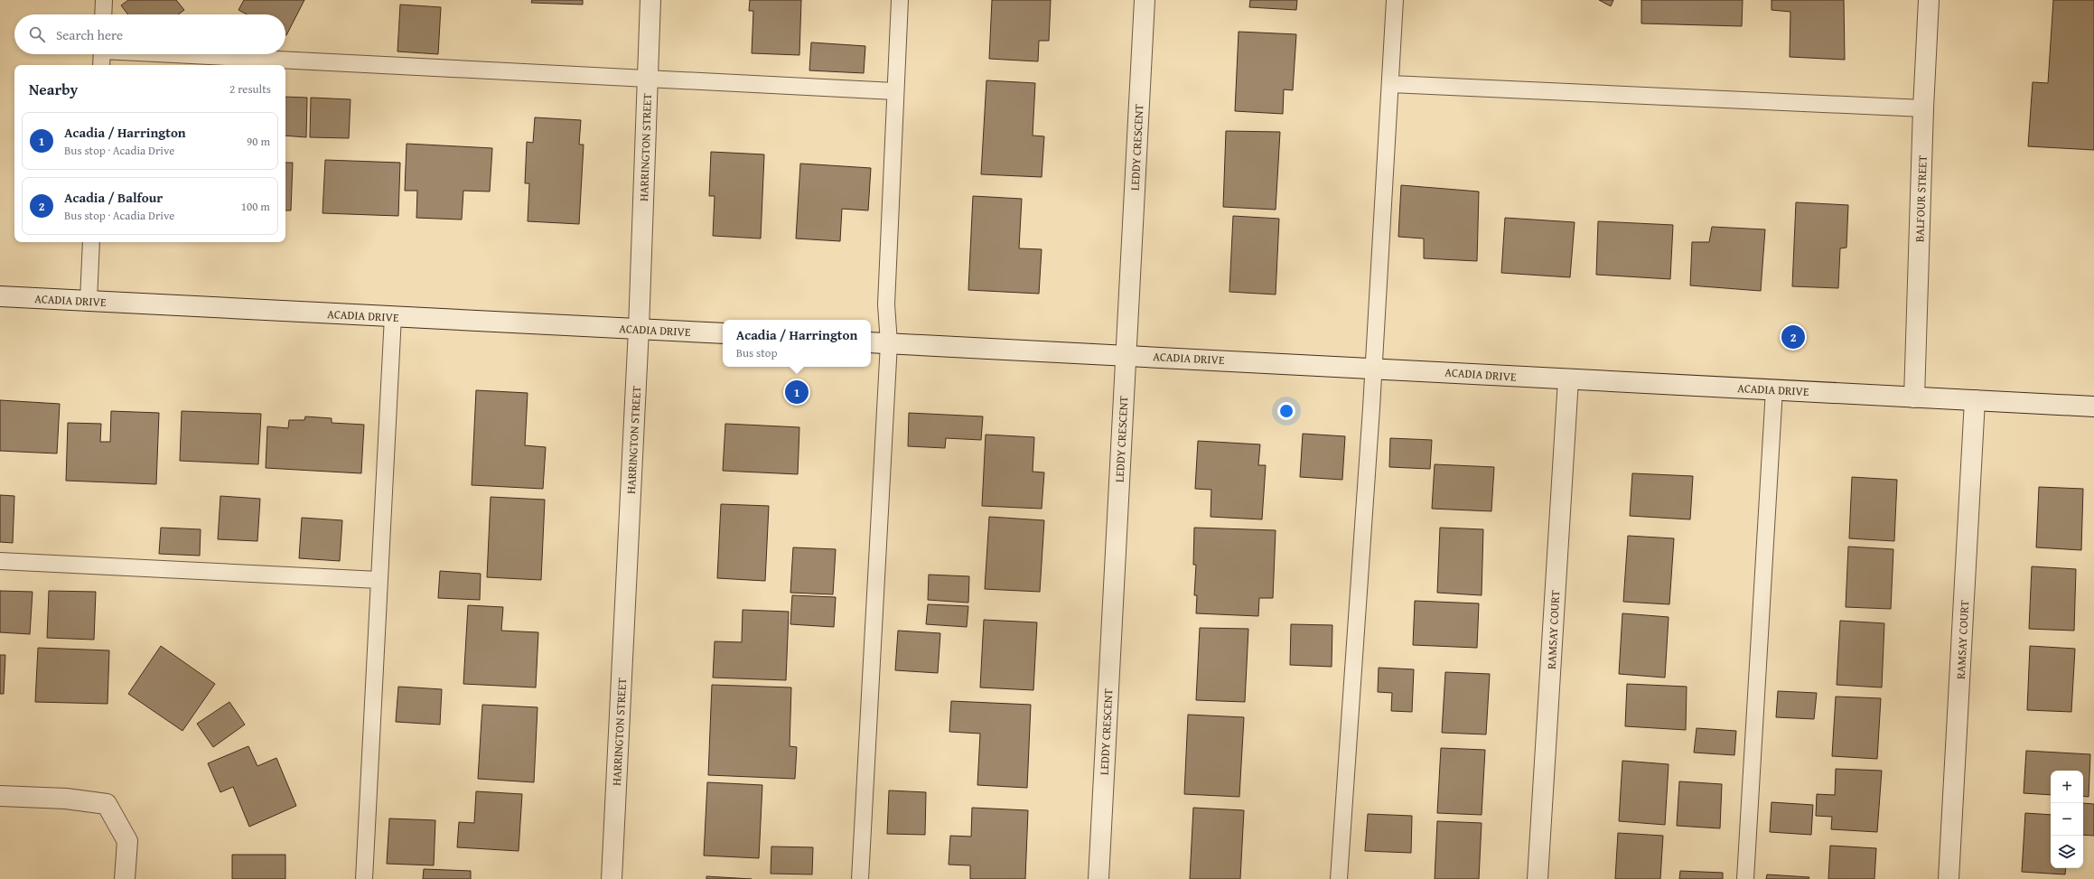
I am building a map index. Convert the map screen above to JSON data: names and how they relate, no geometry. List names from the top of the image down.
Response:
{
  "streets": {
    "street": [
      "HARRINGTON STREET",
      "LEDDY CRESCENT",
      "BALFOUR STREET",
      "ACADIA DRIVE",
      "RAMSAY COURT"
    ]
  },
  "crossings": [
    ["HARRINGTON STREET", "ACADIA DRIVE"],
    ["LEDDY CRESCENT", "ACADIA DRIVE"],
    ["BALFOUR STREET", "ACADIA DRIVE"],
    ["ACADIA DRIVE", "RAMSAY COURT"]
  ],
  "page": {
    "search": "Search here",
    "heading": ["Nearby", "2 results"],
    "list": [
      {
        "mark": "1",
        "name": "Acadia / Harrington",
        "note": "Bus stop · Acadia Drive",
        "value": "90 m"
      },
      {
        "mark": "2",
        "name": "Acadia / Balfour",
        "note": "Bus stop · Acadia Drive",
        "value": "100 m"
      }
    ],
    "popup": ["Acadia / Harrington", "Bus stop"],
    "pins": ["2", "1"],
    "map_buttons": ["+", "−"]
  }
}
